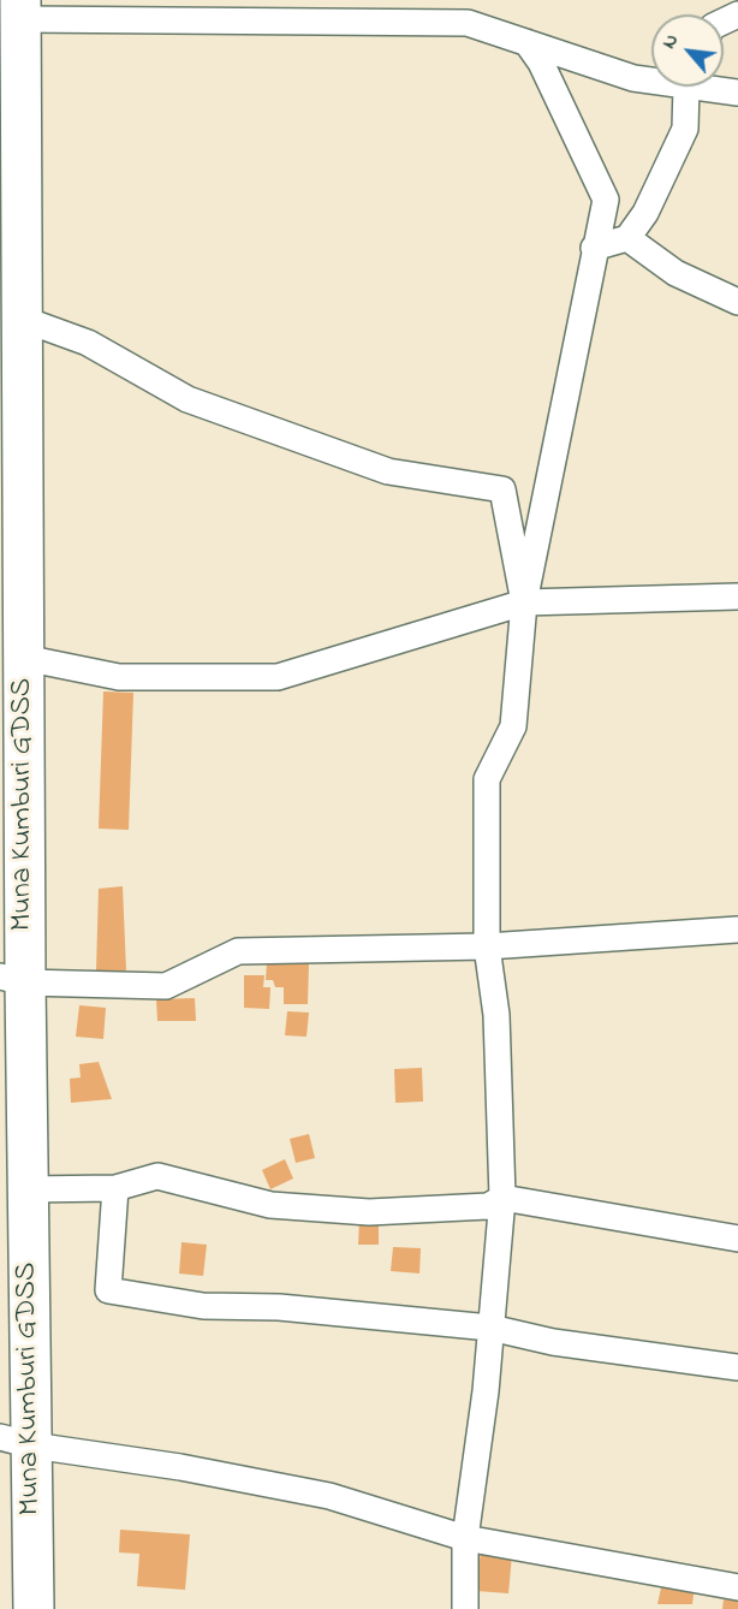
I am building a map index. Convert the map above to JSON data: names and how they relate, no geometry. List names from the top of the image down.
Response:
{
  "streets": {
    "highway": ["Muna Kumburi GDSS"]
  },
  "north": "top left"
}
